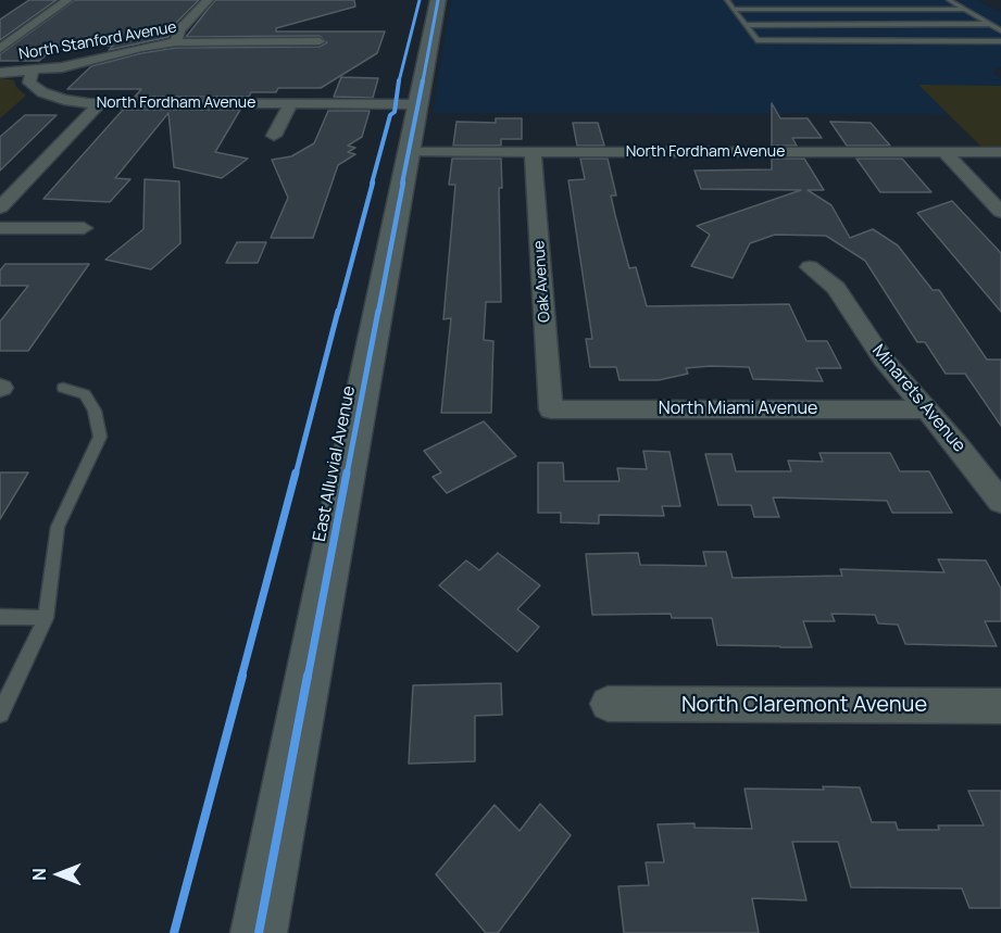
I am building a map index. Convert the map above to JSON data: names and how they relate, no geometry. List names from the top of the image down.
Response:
{
  "streets": {
    "street": [
      "North Stanford Avenue",
      "North Fordham Avenue",
      "Oak Avenue",
      "Minarets Avenue",
      "North Miami Avenue",
      "East Alluvial Avenue",
      "North Claremont Avenue"
    ]
  },
  "crossings": [
    ["North Stanford Avenue", "North Fordham Avenue"],
    ["North Fordham Avenue", "Oak Avenue"],
    ["North Fordham Avenue", "East Alluvial Avenue"],
    ["Oak Avenue", "North Miami Avenue"],
    ["Minarets Avenue", "North Miami Avenue"]
  ],
  "north": "left"
}
